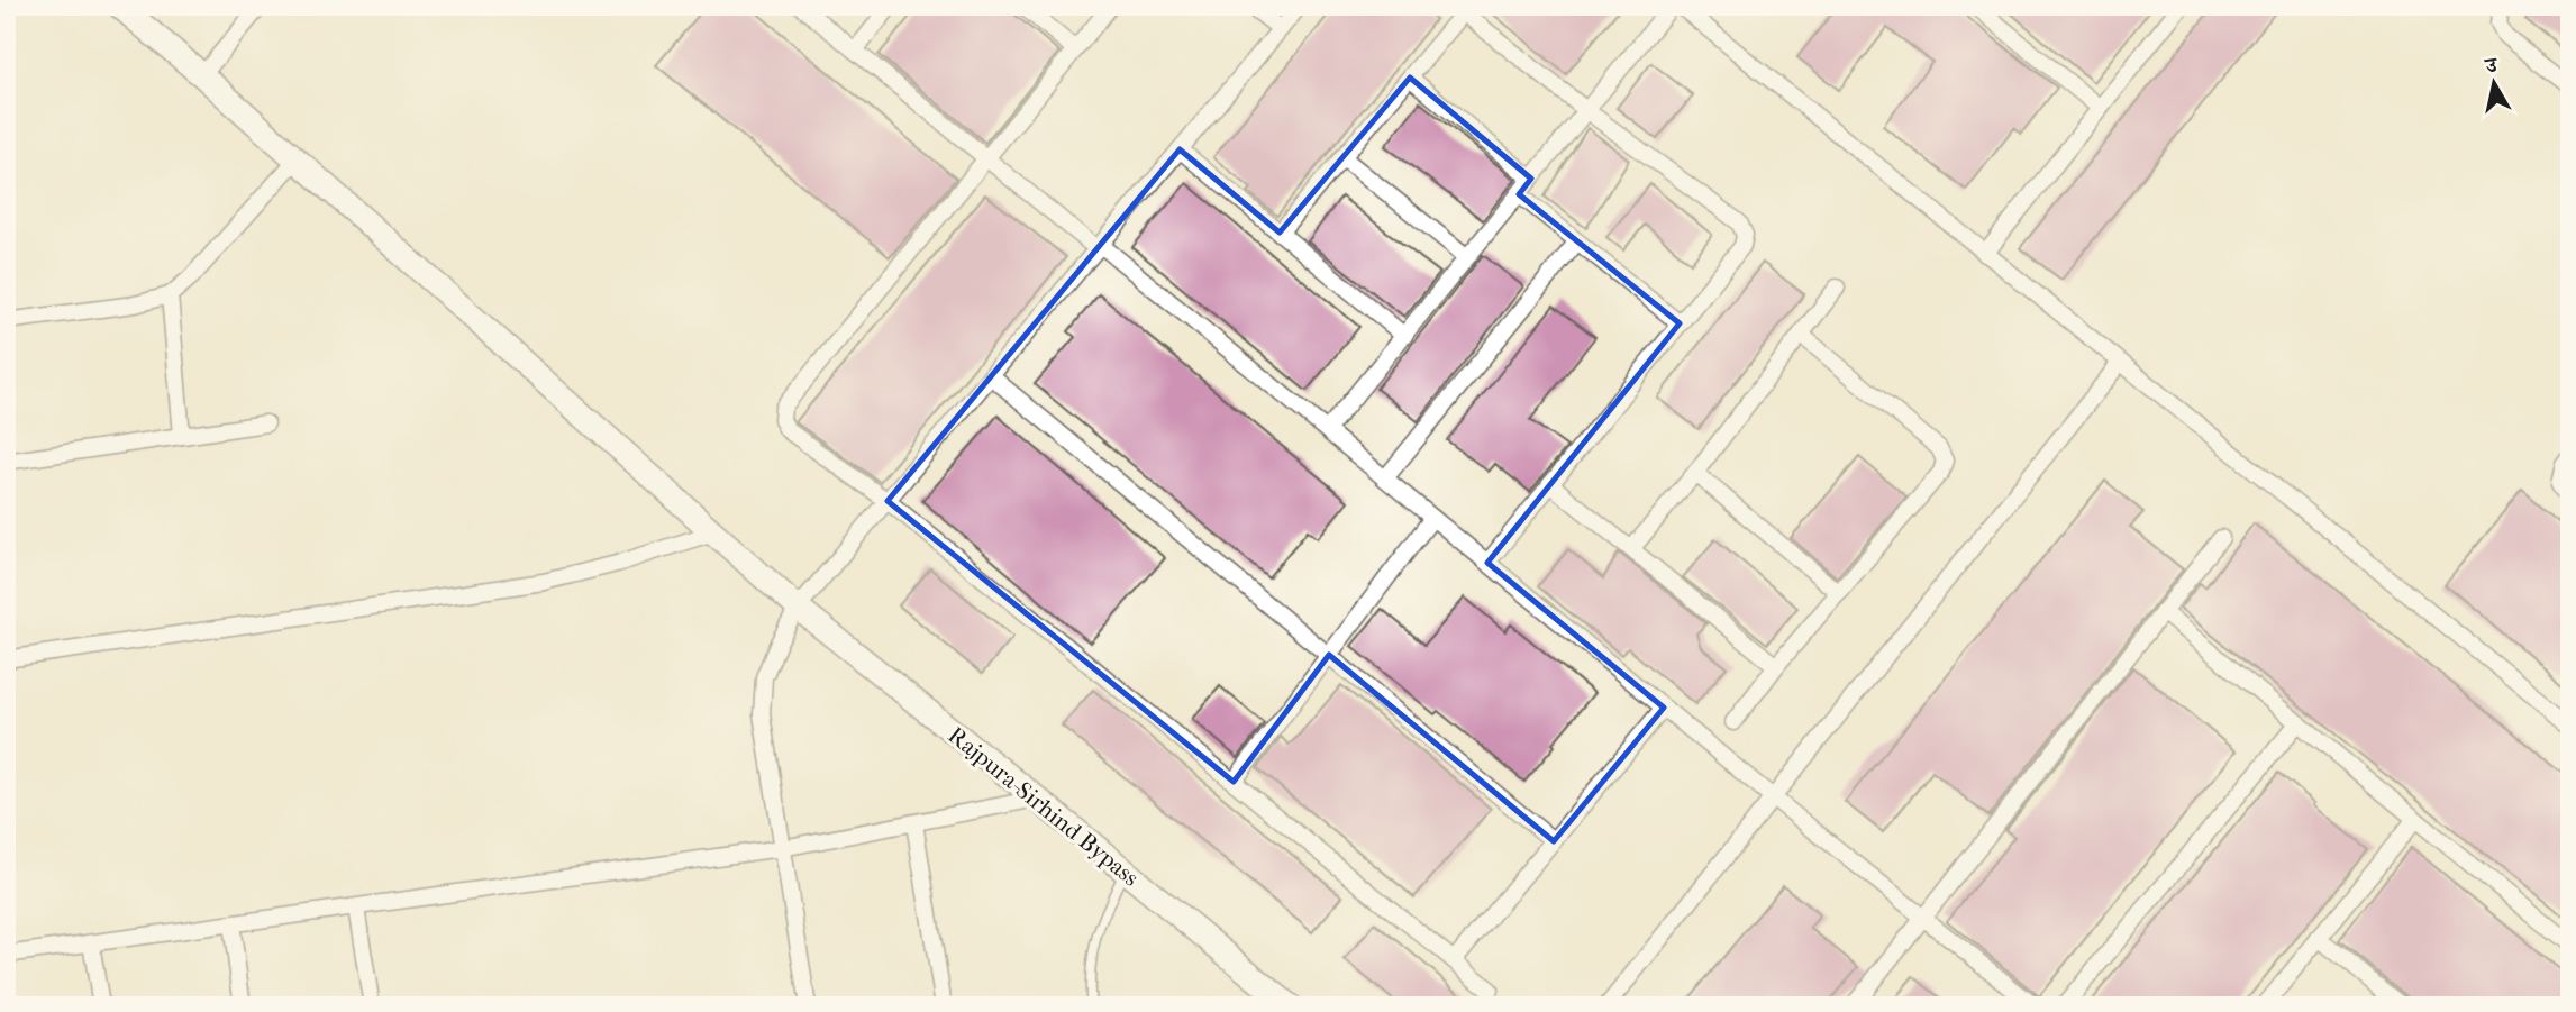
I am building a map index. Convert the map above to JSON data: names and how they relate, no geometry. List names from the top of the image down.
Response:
{
  "streets": {
    "main road": ["Rajpura-Sirhind Bypass"]
  },
  "north": "top"
}
